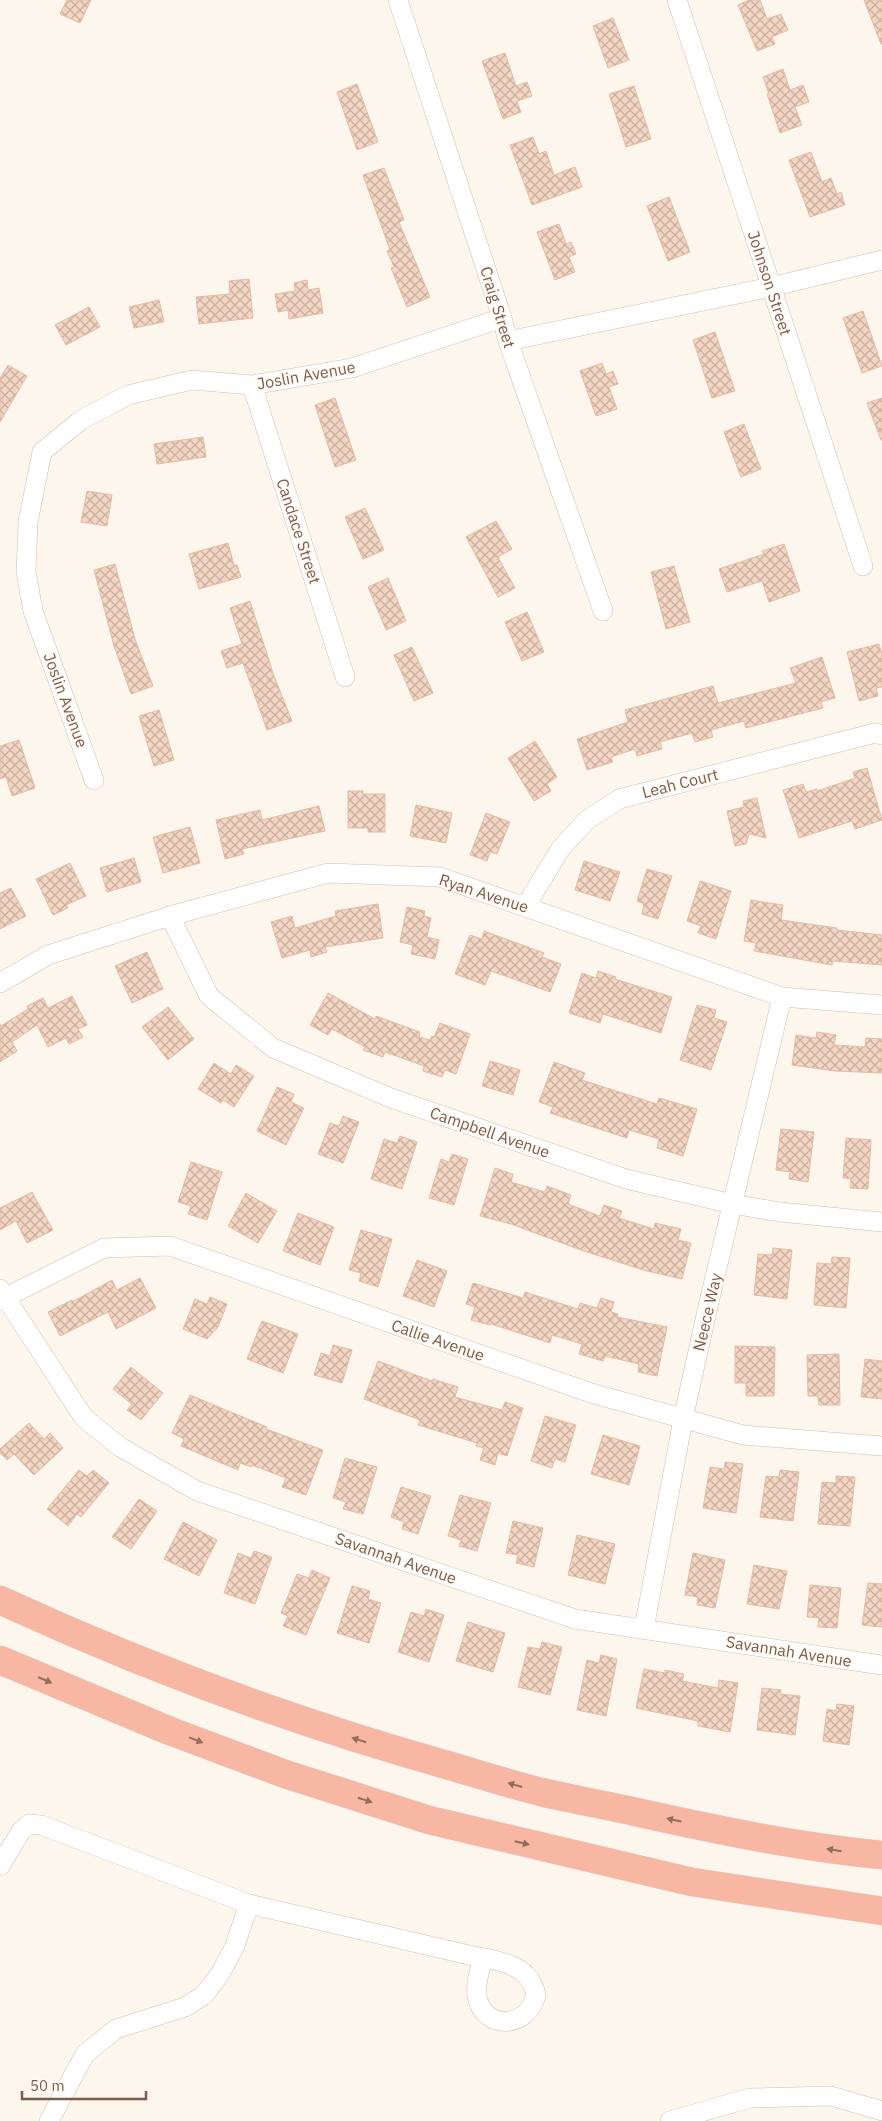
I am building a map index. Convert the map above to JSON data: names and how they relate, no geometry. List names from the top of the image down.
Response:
{
  "streets": {
    "street": [
      "Johnson Street",
      "Craig Street",
      "Joslin Avenue",
      "Candace Street",
      "Leah Court",
      "Ryan Avenue",
      "Campbell Avenue",
      "Neece Way",
      "Callie Avenue",
      "Savannah Avenue"
    ]
  },
  "crossings": [
    ["Craig Street", "Joslin Avenue"],
    ["Joslin Avenue", "Candace Street"],
    ["Leah Court", "Ryan Avenue"],
    ["Ryan Avenue", "Campbell Avenue"],
    ["Ryan Avenue", "Neece Way"],
    ["Campbell Avenue", "Neece Way"],
    ["Neece Way", "Callie Avenue"],
    ["Neece Way", "Savannah Avenue"],
    ["Callie Avenue", "Savannah Avenue"]
  ],
  "scale_bar": "50 m"
}
